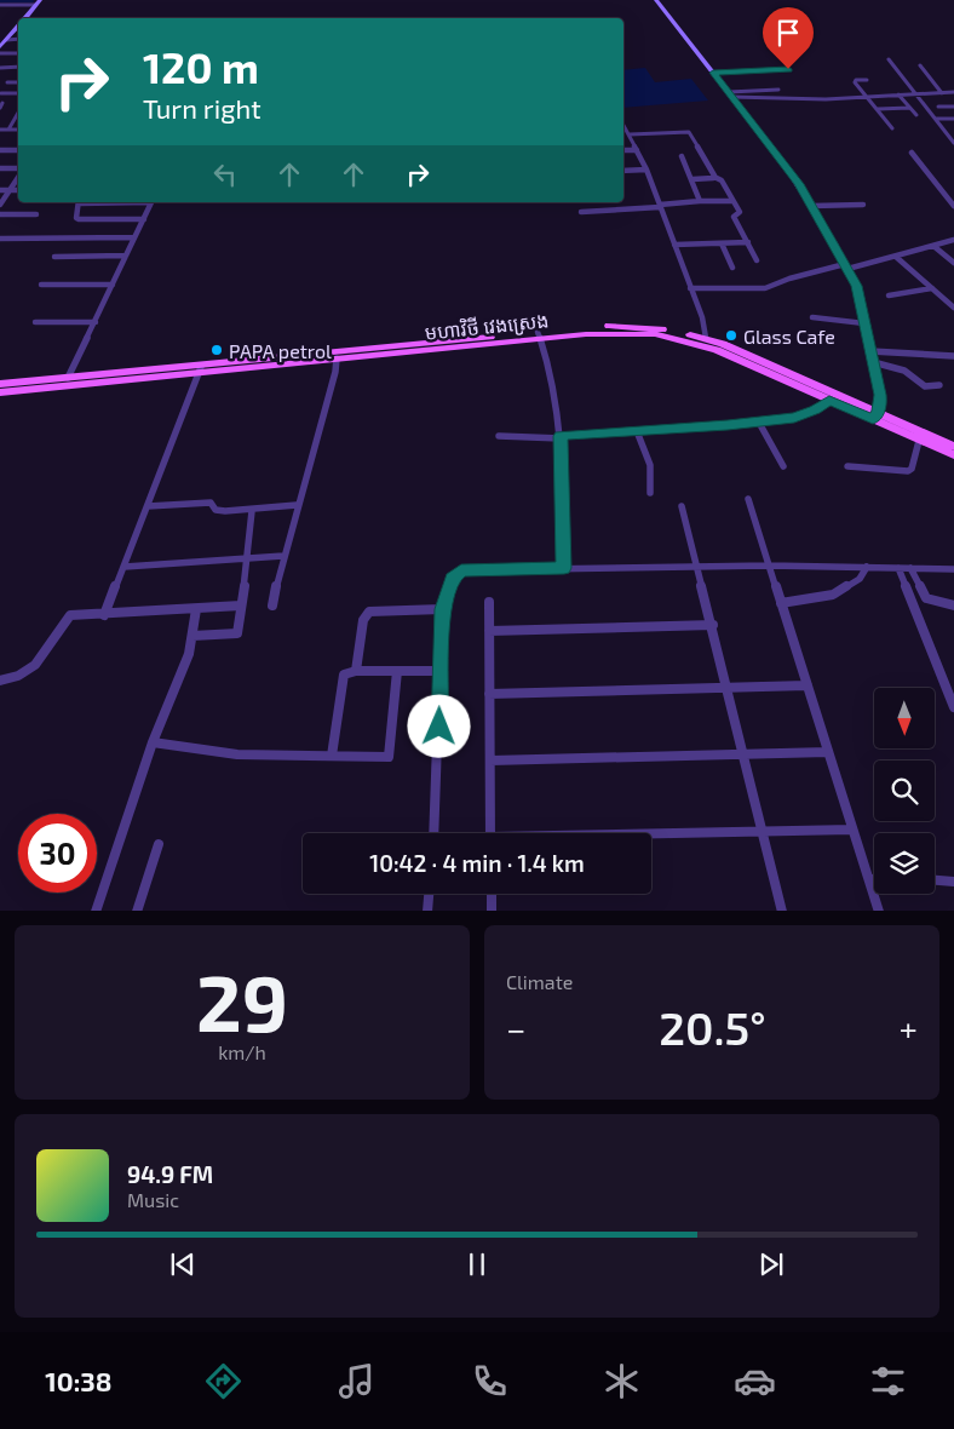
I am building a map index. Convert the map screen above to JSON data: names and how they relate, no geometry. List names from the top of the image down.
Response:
{
  "streets": {
    "main road": ["មហាវិថី វេងស្រេង"]
  },
  "places": ["Glass Cafe", "PAPA petrol"],
  "north": "bottom",
  "page": {
    "turn": ["120 m", "Turn right"],
    "limit": "30",
    "trip": "10:42 · 4 min · 1.4 km",
    "tile": [
      ["29", "km/h"],
      "Climate"
    ],
    "heat": ["−", "20.5°", "+"],
    "song": ["94.9 FM", "Music"],
    "tabs": "10:38"
  }
}
